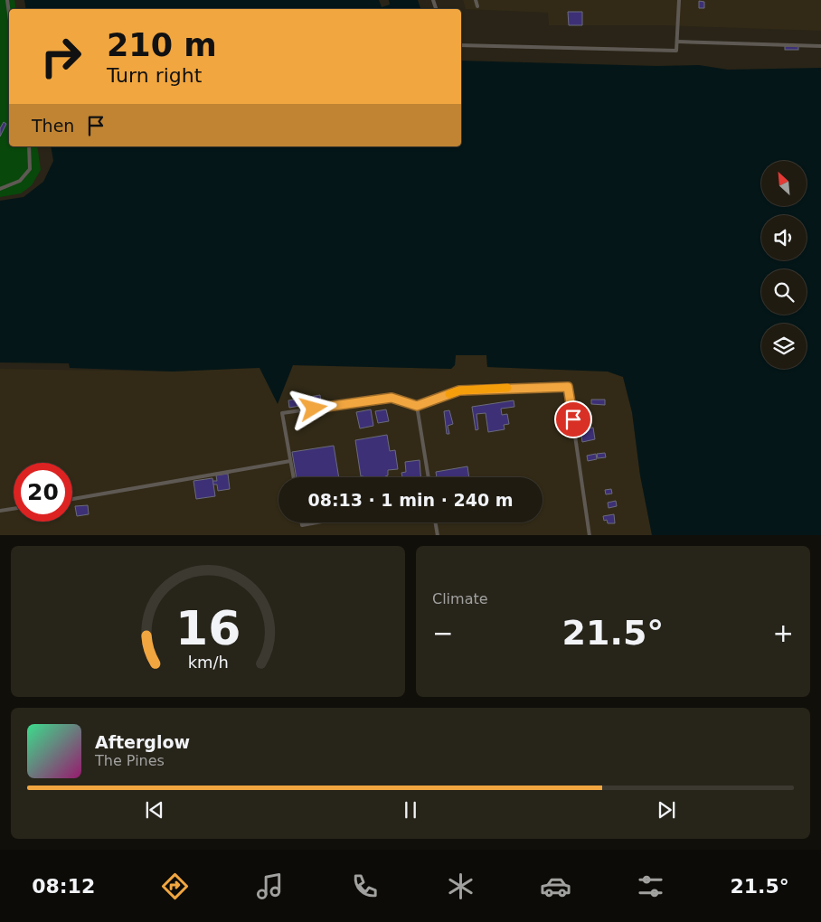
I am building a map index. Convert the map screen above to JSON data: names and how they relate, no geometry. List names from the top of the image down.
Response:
{
  "north": "top left",
  "page": {
    "turn": ["210 m", "Turn right"],
    "then": "Then",
    "limit": "20",
    "trip": "08:13 · 1 min · 240 m",
    "tile": "Climate",
    "heat": ["−", "21.5°", "+"],
    "song": ["Afterglow", "The Pines"],
    "tabs": ["08:12", "21.5°"],
    "gauge": ["16", "km/h"]
  }
}
